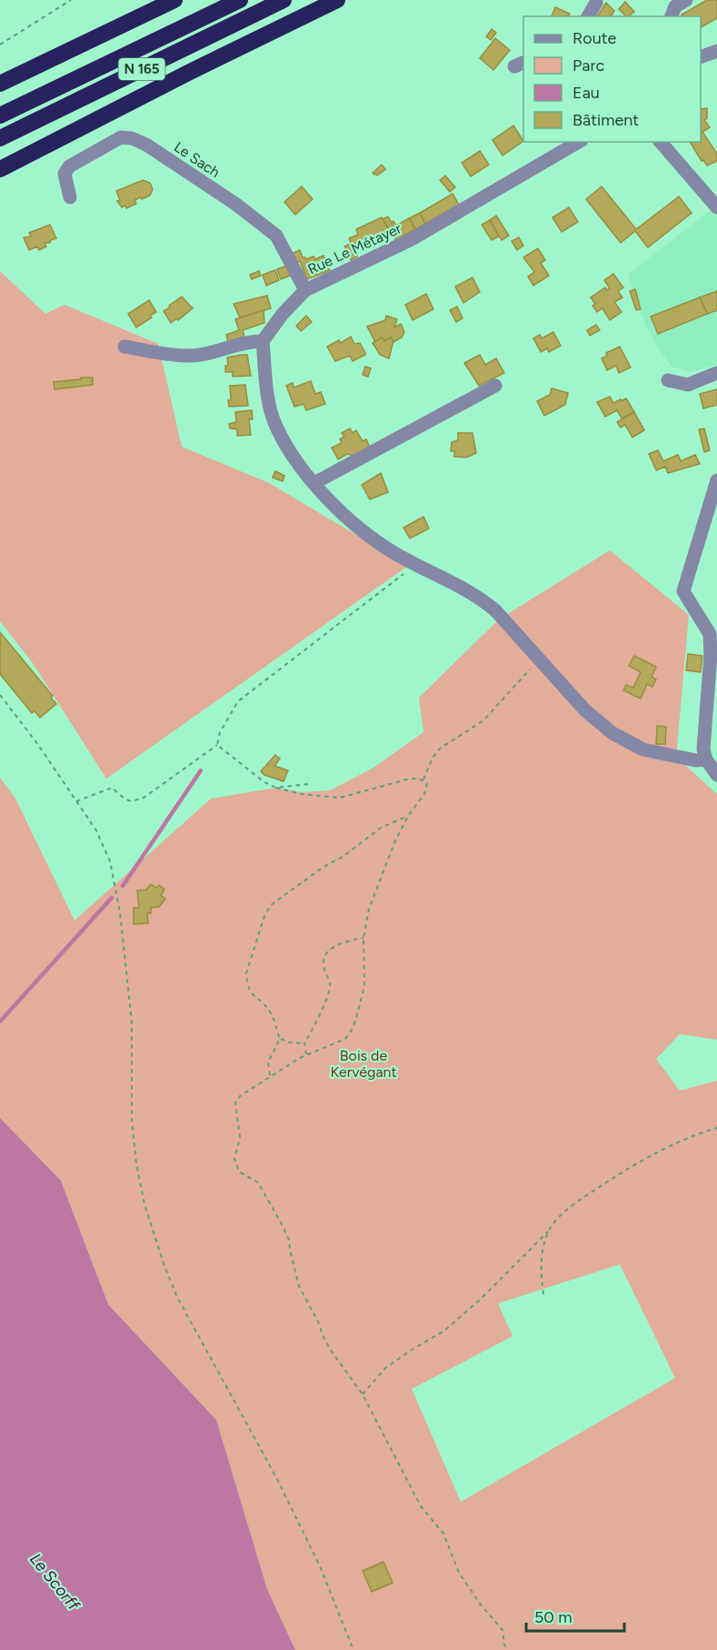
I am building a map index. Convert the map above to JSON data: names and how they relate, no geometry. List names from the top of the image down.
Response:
{
  "streets": {
    "highway": ["N 165"],
    "street": ["Le Sach", "Rue Le Métayer"]
  },
  "crossings": [
    ["Le Sach", "Rue Le Métayer"]
  ],
  "water": ["Le Scorff"],
  "parks": ["Bois de Kervégant"],
  "legend": [
    "Route",
    "Parc",
    "Eau",
    "Bâtiment"
  ],
  "scale_bar": "50 m"
}
